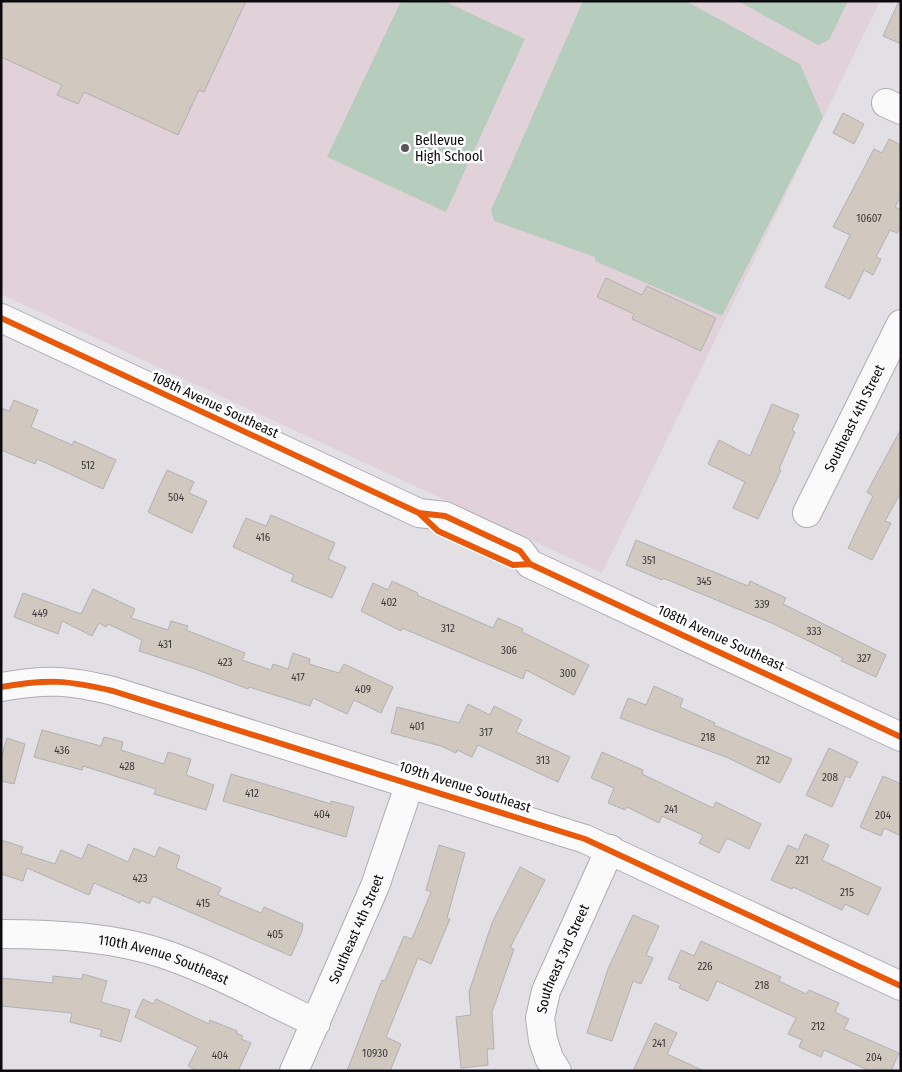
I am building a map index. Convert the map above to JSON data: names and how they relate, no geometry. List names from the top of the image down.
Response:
{
  "streets": {
    "street": [
      "108th Avenue Southeast",
      "Southeast 4th Street",
      "109th Avenue Southeast",
      "Southeast 3rd Street",
      "110th Avenue Southeast"
    ]
  },
  "crossings": [
    ["Southeast 4th Street", "109th Avenue Southeast"],
    ["Southeast 4th Street", "110th Avenue Southeast"],
    ["109th Avenue Southeast", "Southeast 3rd Street"]
  ],
  "places": ["Bellevue High School"],
  "house_numbers": [
    "10607",
    "512",
    "504",
    "416",
    "351",
    "345",
    "402",
    "339",
    "449",
    "312",
    "333",
    "431",
    "306",
    "327",
    "423",
    "300",
    "417",
    "409",
    "401",
    "317",
    "218",
    "436",
    "313",
    "212",
    "428",
    "208",
    "412",
    "241",
    "404",
    "204",
    "221",
    "423",
    "215",
    "415",
    "405",
    "226",
    "218",
    "212",
    "241",
    "10930",
    "404",
    "204"
  ]
}
